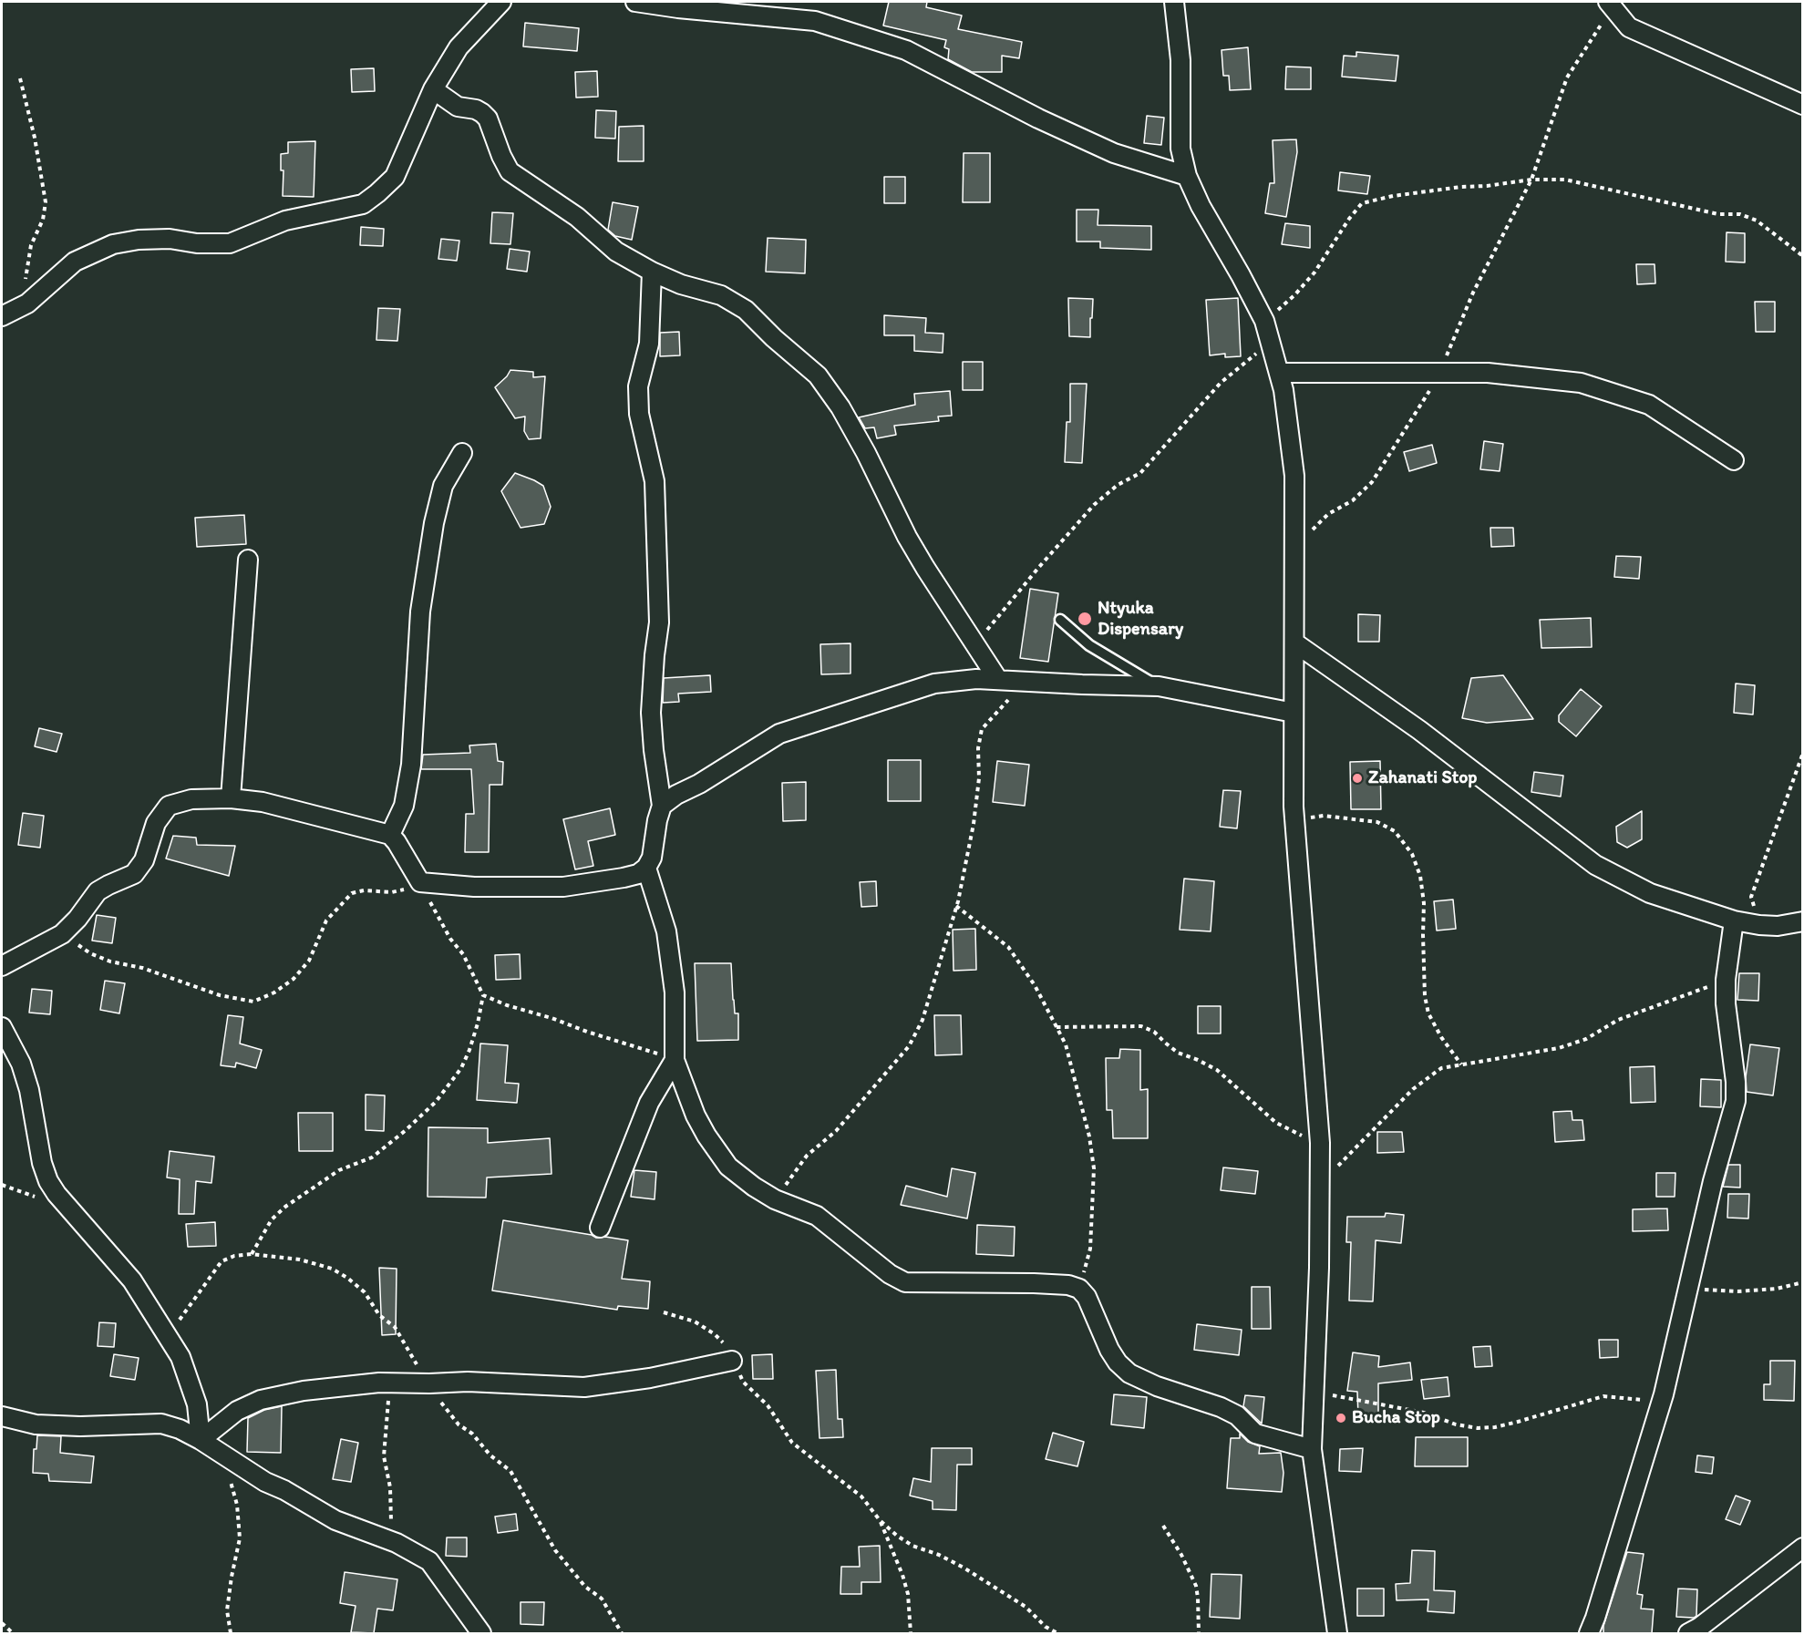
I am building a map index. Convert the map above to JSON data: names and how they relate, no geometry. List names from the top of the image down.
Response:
{
  "places": ["Ntyuka Dispensary", "Zahanati Stop", "Bucha Stop"]
}
